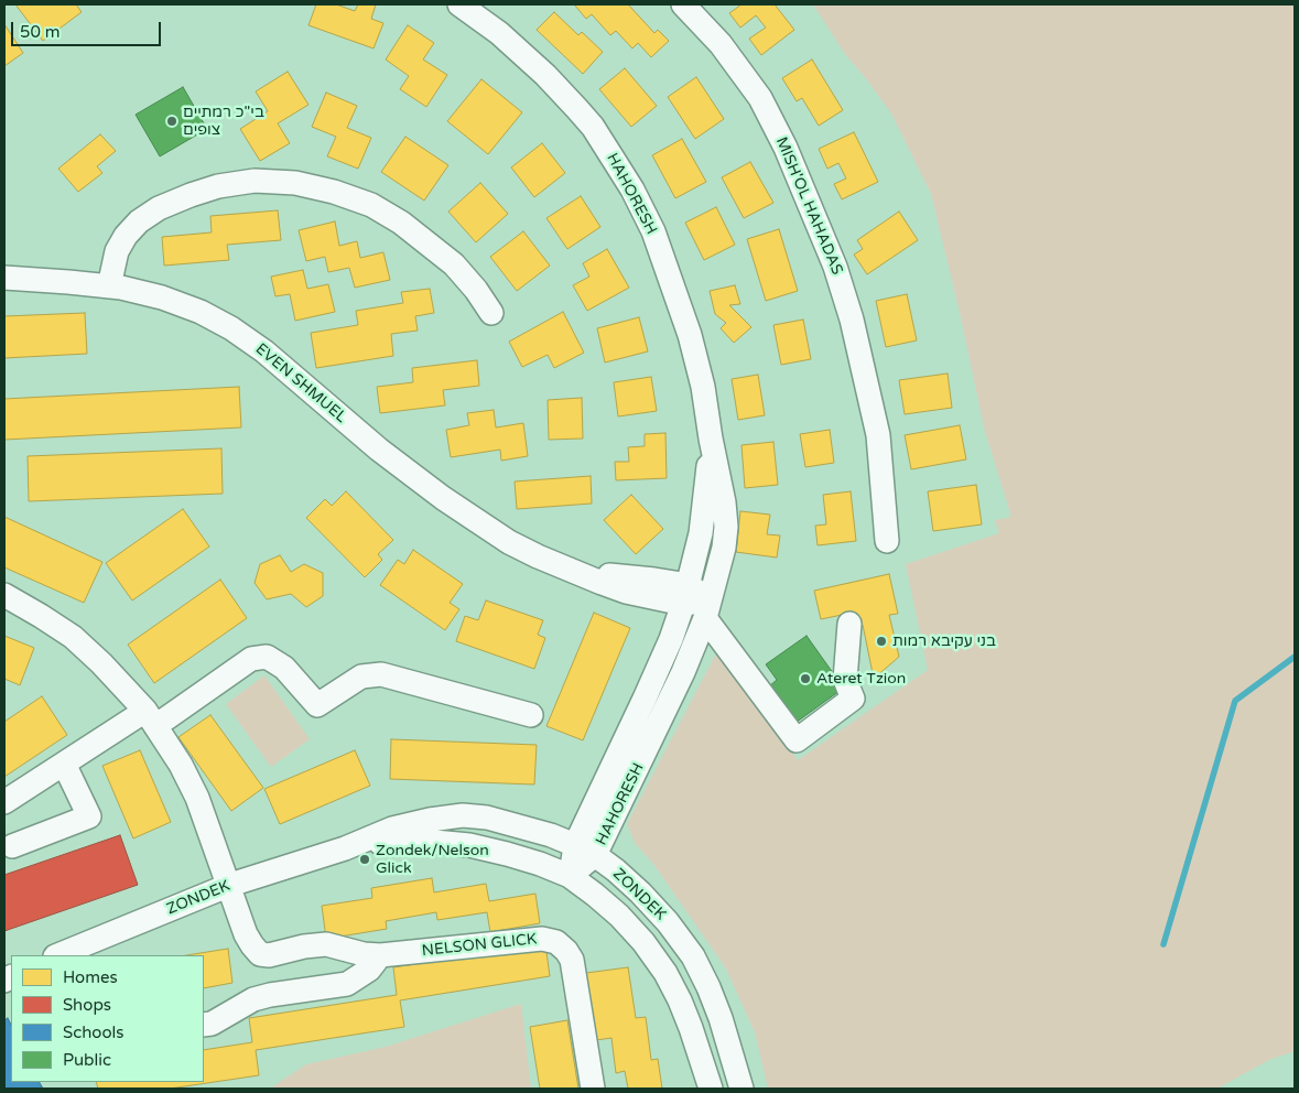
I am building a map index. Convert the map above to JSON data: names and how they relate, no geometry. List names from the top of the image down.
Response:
{
  "streets": {
    "street": [
      "HAHORESH",
      "MISH'OL HAHADAS",
      "EVEN SHMUEL",
      "ZONDEK",
      "NELSON GLICK"
    ]
  },
  "crossings": [
    ["HAHORESH", "EVEN SHMUEL"],
    ["HAHORESH", "ZONDEK"],
    ["ZONDEK", "NELSON GLICK"]
  ],
  "places": [
    "בי\"כ רמתיים צופים",
    "בני עקיבא רמות",
    "Ateret Tzion",
    "Zondek/Nelson Glick"
  ],
  "legend": [
    "Homes",
    "Shops",
    "Schools",
    "Public"
  ],
  "scale_bar": "50 m"
}
